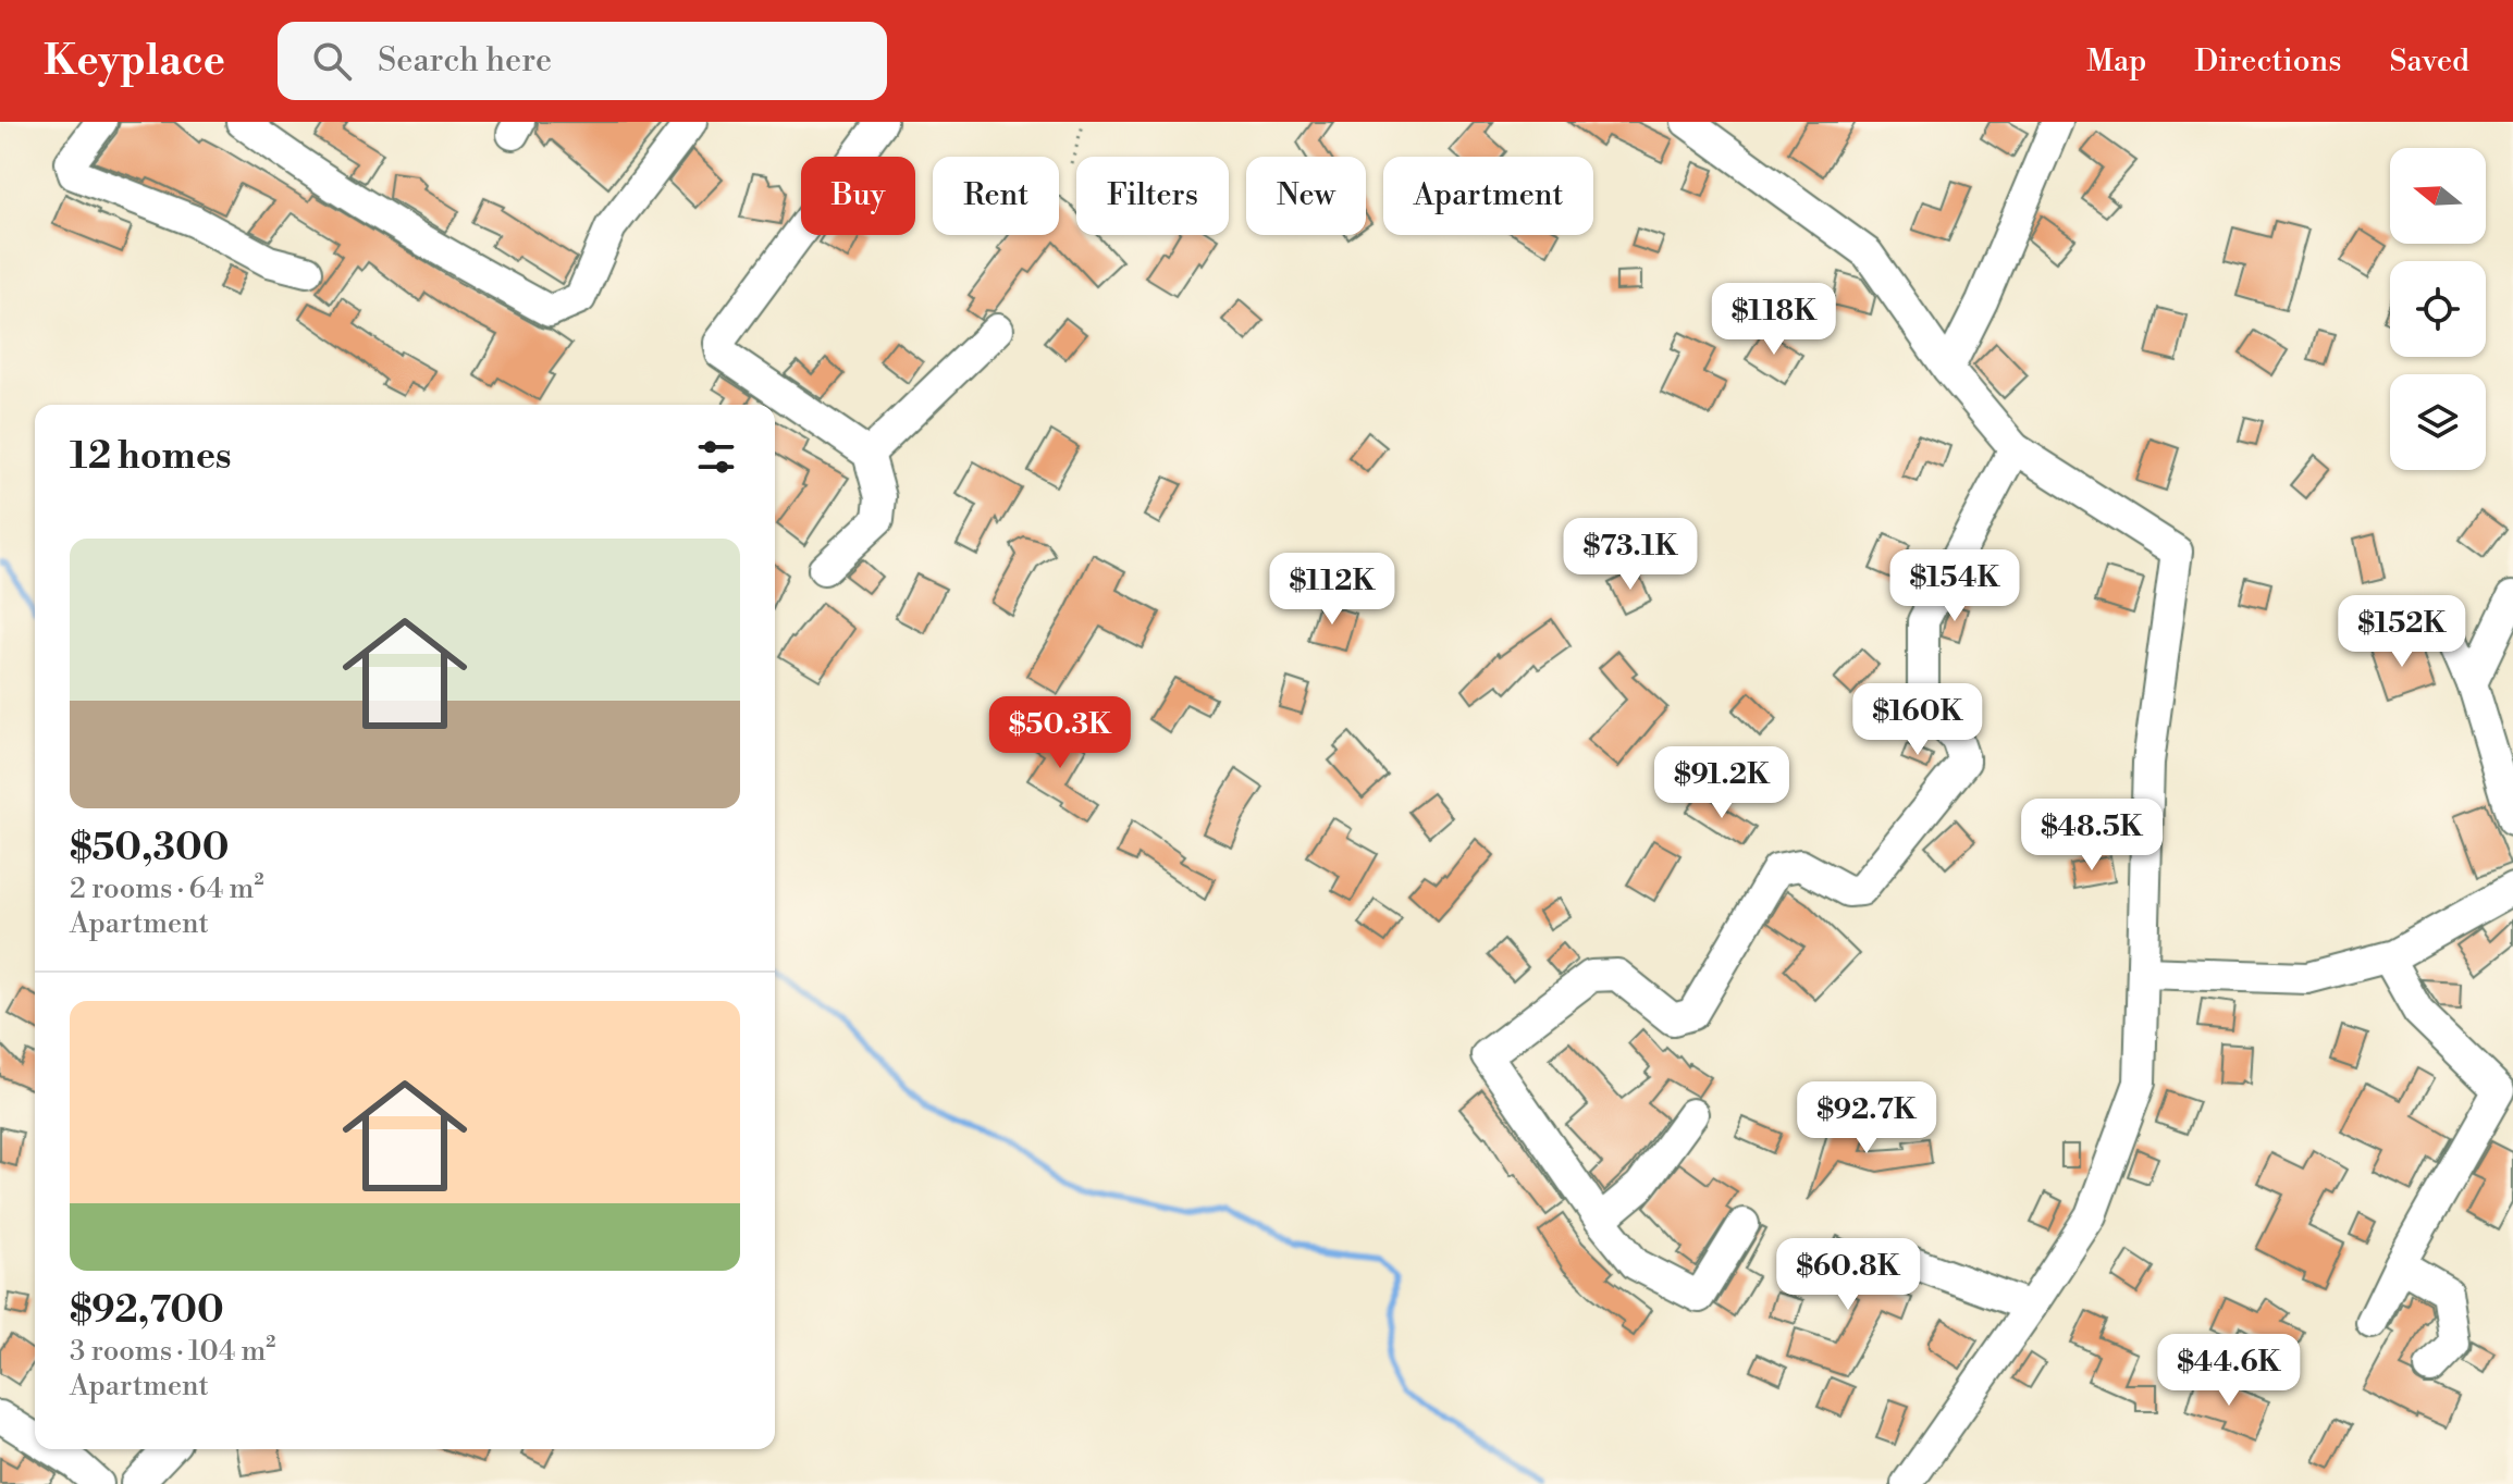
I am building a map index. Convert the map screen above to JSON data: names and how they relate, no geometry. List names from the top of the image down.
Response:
{
  "north": "left",
  "page": {
    "header": "Keyplace",
    "search": "Search here",
    "nav": ["Map", "Directions", "Saved"],
    "chip": [
      "Buy",
      "Rent",
      "Filters",
      "New",
      "Apartment"
    ],
    "price": [
      "$118K",
      "$73.1K",
      "$154K",
      "$112K",
      "$152K",
      "$160K",
      "$50.3K",
      "$91.2K",
      "$48.5K",
      "$92.7K",
      "$60.8K",
      "$44.6K"
    ],
    "heading": "12 homes",
    "list": [
      {
        "name": "$50,300",
        "note": "2 rooms · 64 m² · Apartment"
      },
      {
        "name": "$92,700",
        "note": "3 rooms · 104 m² · Apartment"
      }
    ]
  }
}
